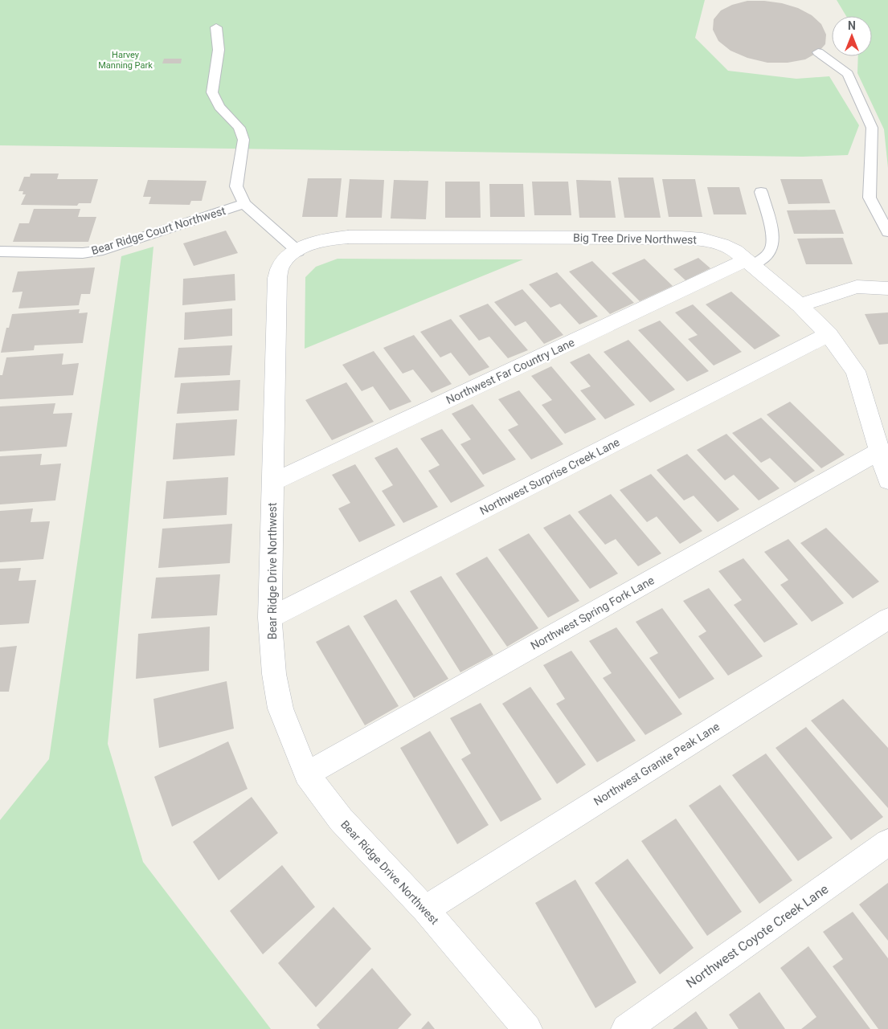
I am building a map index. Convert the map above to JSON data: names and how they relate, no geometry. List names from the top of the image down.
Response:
{
  "streets": {
    "street": [
      "Big Tree Drive Northwest",
      "Northwest Far Country Lane",
      "Northwest Surprise Creek Lane",
      "Bear Ridge Drive Northwest",
      "Northwest Spring Fork Lane",
      "Northwest Granite Peak Lane",
      "Northwest Coyote Creek Lane"
    ],
    "lane": ["Bear Ridge Court Northwest"]
  },
  "crossings": [
    ["Big Tree Drive Northwest", "Northwest Far Country Lane"],
    ["Big Tree Drive Northwest", "Northwest Surprise Creek Lane"],
    ["Big Tree Drive Northwest", "Bear Ridge Drive Northwest"],
    ["Big Tree Drive Northwest", "Northwest Spring Fork Lane"],
    ["Northwest Far Country Lane", "Bear Ridge Drive Northwest"],
    ["Northwest Surprise Creek Lane", "Bear Ridge Drive Northwest"],
    ["Bear Ridge Drive Northwest", "Northwest Spring Fork Lane"],
    ["Bear Ridge Drive Northwest", "Northwest Granite Peak Lane"]
  ],
  "parks": ["Harvey Manning Park"],
  "north": "top"
}
